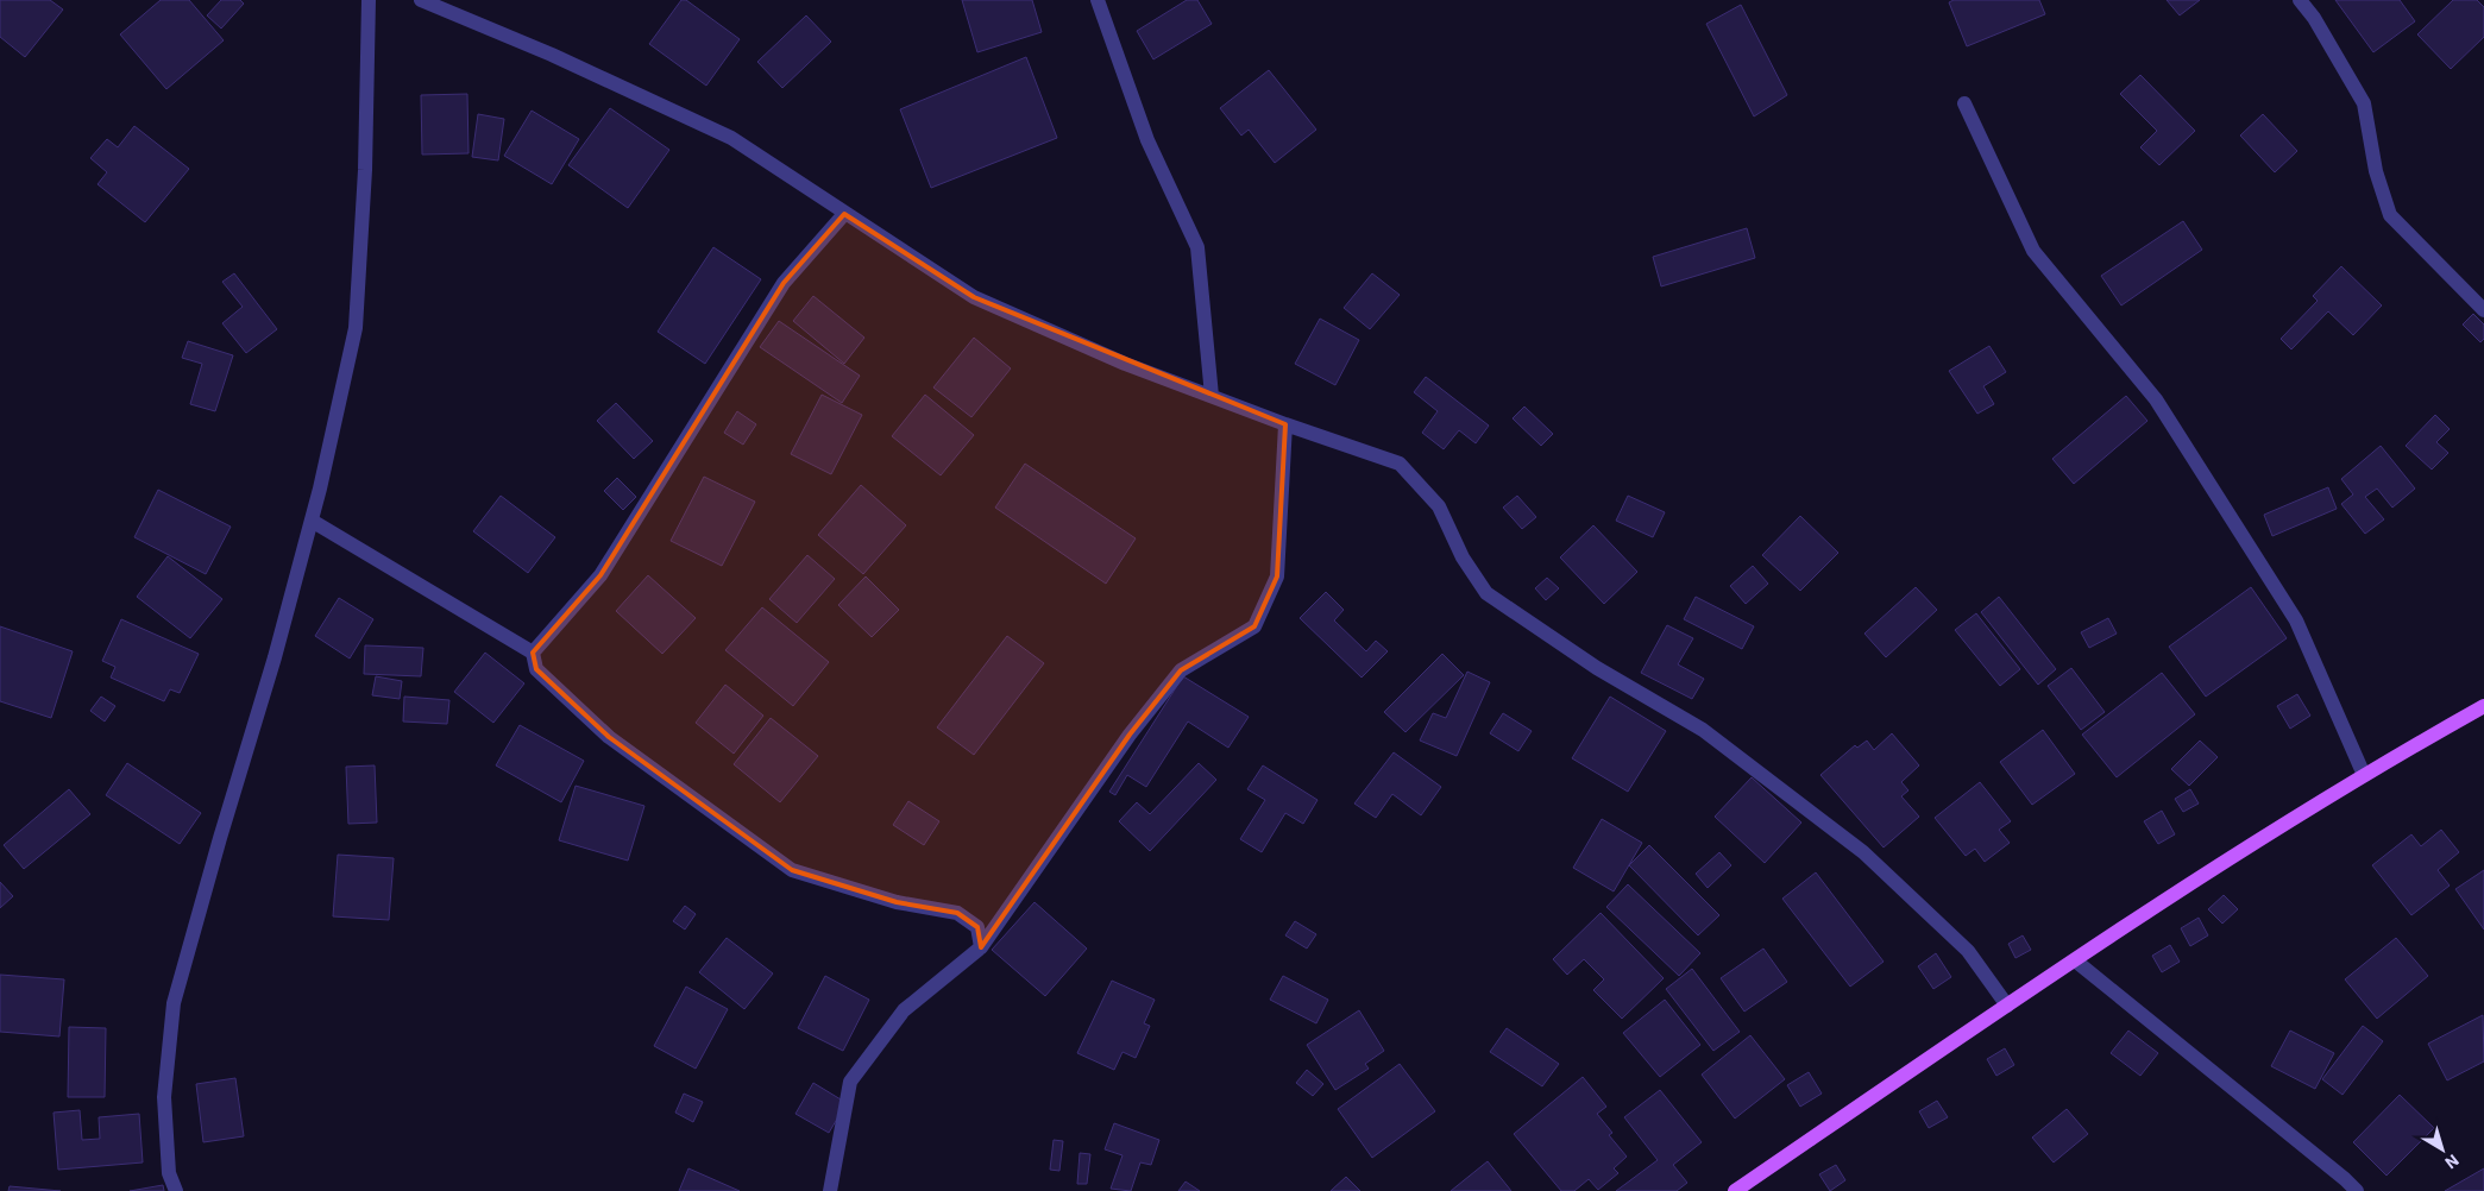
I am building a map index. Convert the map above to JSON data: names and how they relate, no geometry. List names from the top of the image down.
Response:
{
  "north": "bottom right"
}
